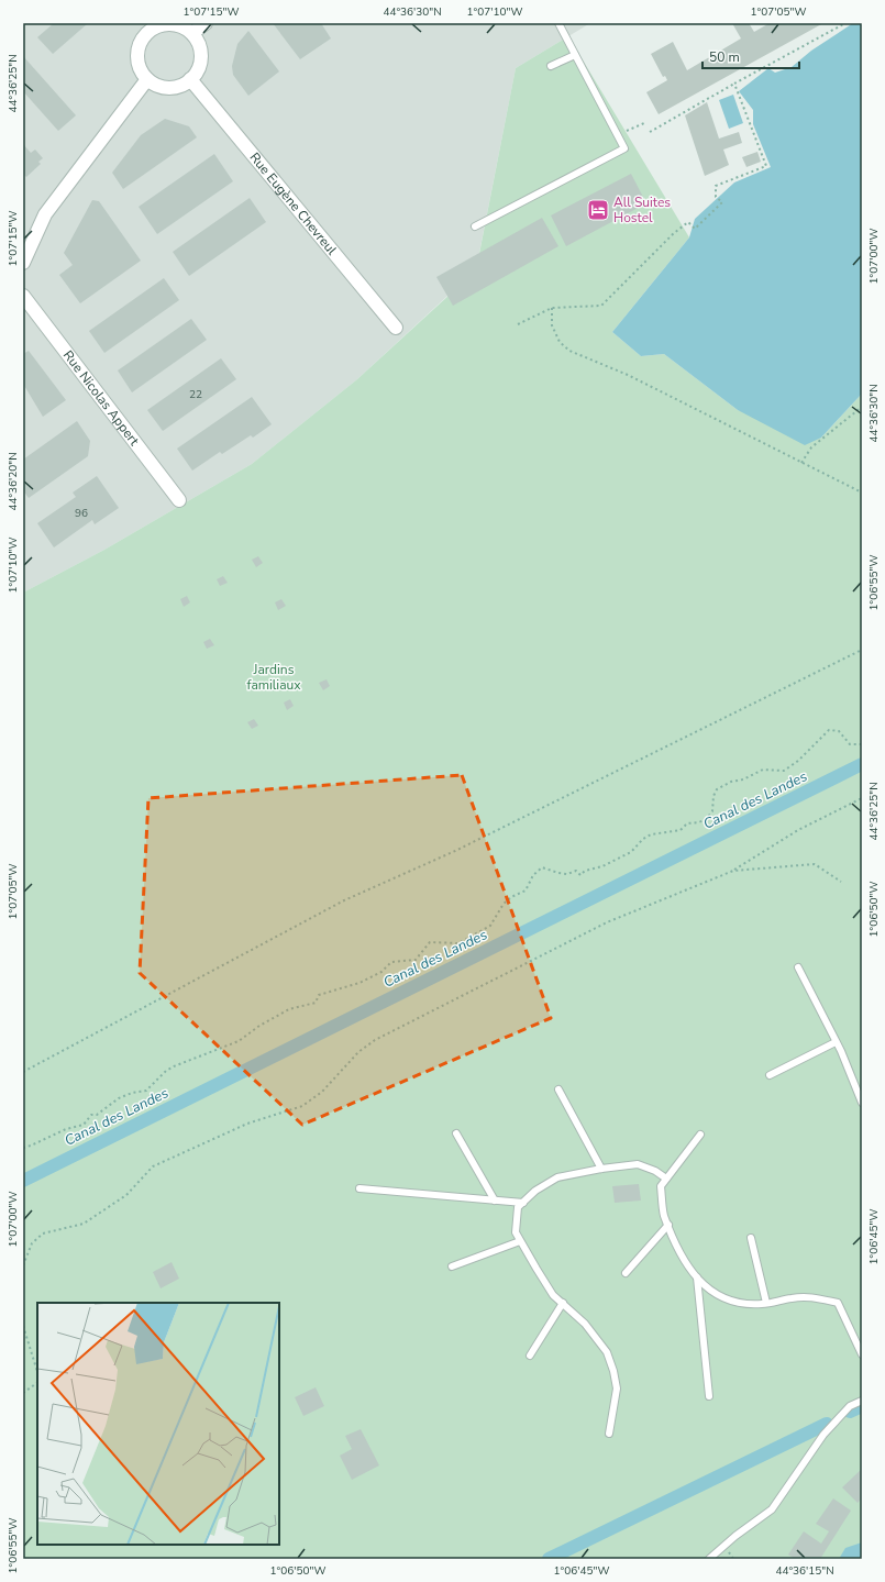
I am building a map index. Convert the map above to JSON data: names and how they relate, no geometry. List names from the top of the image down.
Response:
{
  "streets": {
    "street": ["Rue Eugène Chevreul", "Rue Nicolas Appert"]
  },
  "water": ["Canal des Landes"],
  "parks": ["Jardins familiaux"],
  "places": {
    "hotel": ["All Suites Hostel"]
  },
  "house_numbers": ["22", "96"],
  "scale_bar": "50 m",
  "coordinates": [
    "1°07'15\"W",
    "44°36'30\"N",
    "1°07'10\"W",
    "1°07'05\"W",
    "44°36'25\"N",
    "1°07'00\"W",
    "44°36'20\"N",
    "1°06'55\"W",
    "1°06'50\"W",
    "1°06'45\"W",
    "44°36'15\"N"
  ]
}
